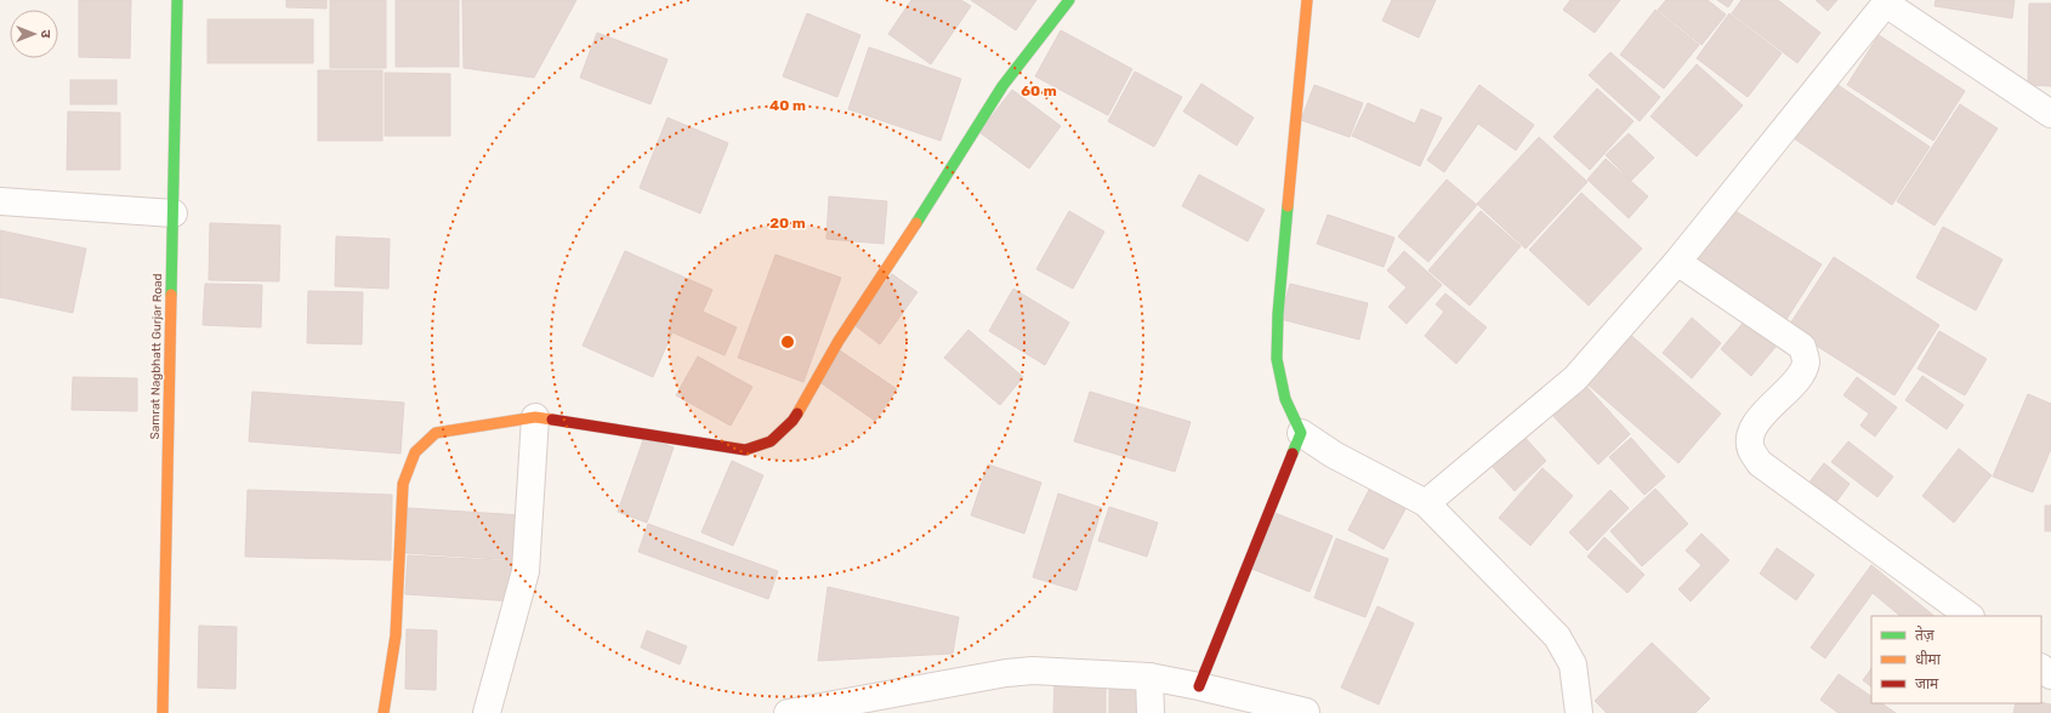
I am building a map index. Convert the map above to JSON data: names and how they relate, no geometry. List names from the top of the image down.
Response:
{
  "streets": {
    "street": ["Samrat Nagbhatt Gurjar Road"]
  },
  "legend": ["तेज़", "धीमा", "जाम"],
  "north": "right",
  "rings": ["60 m", "40 m", "20 m"]
}
